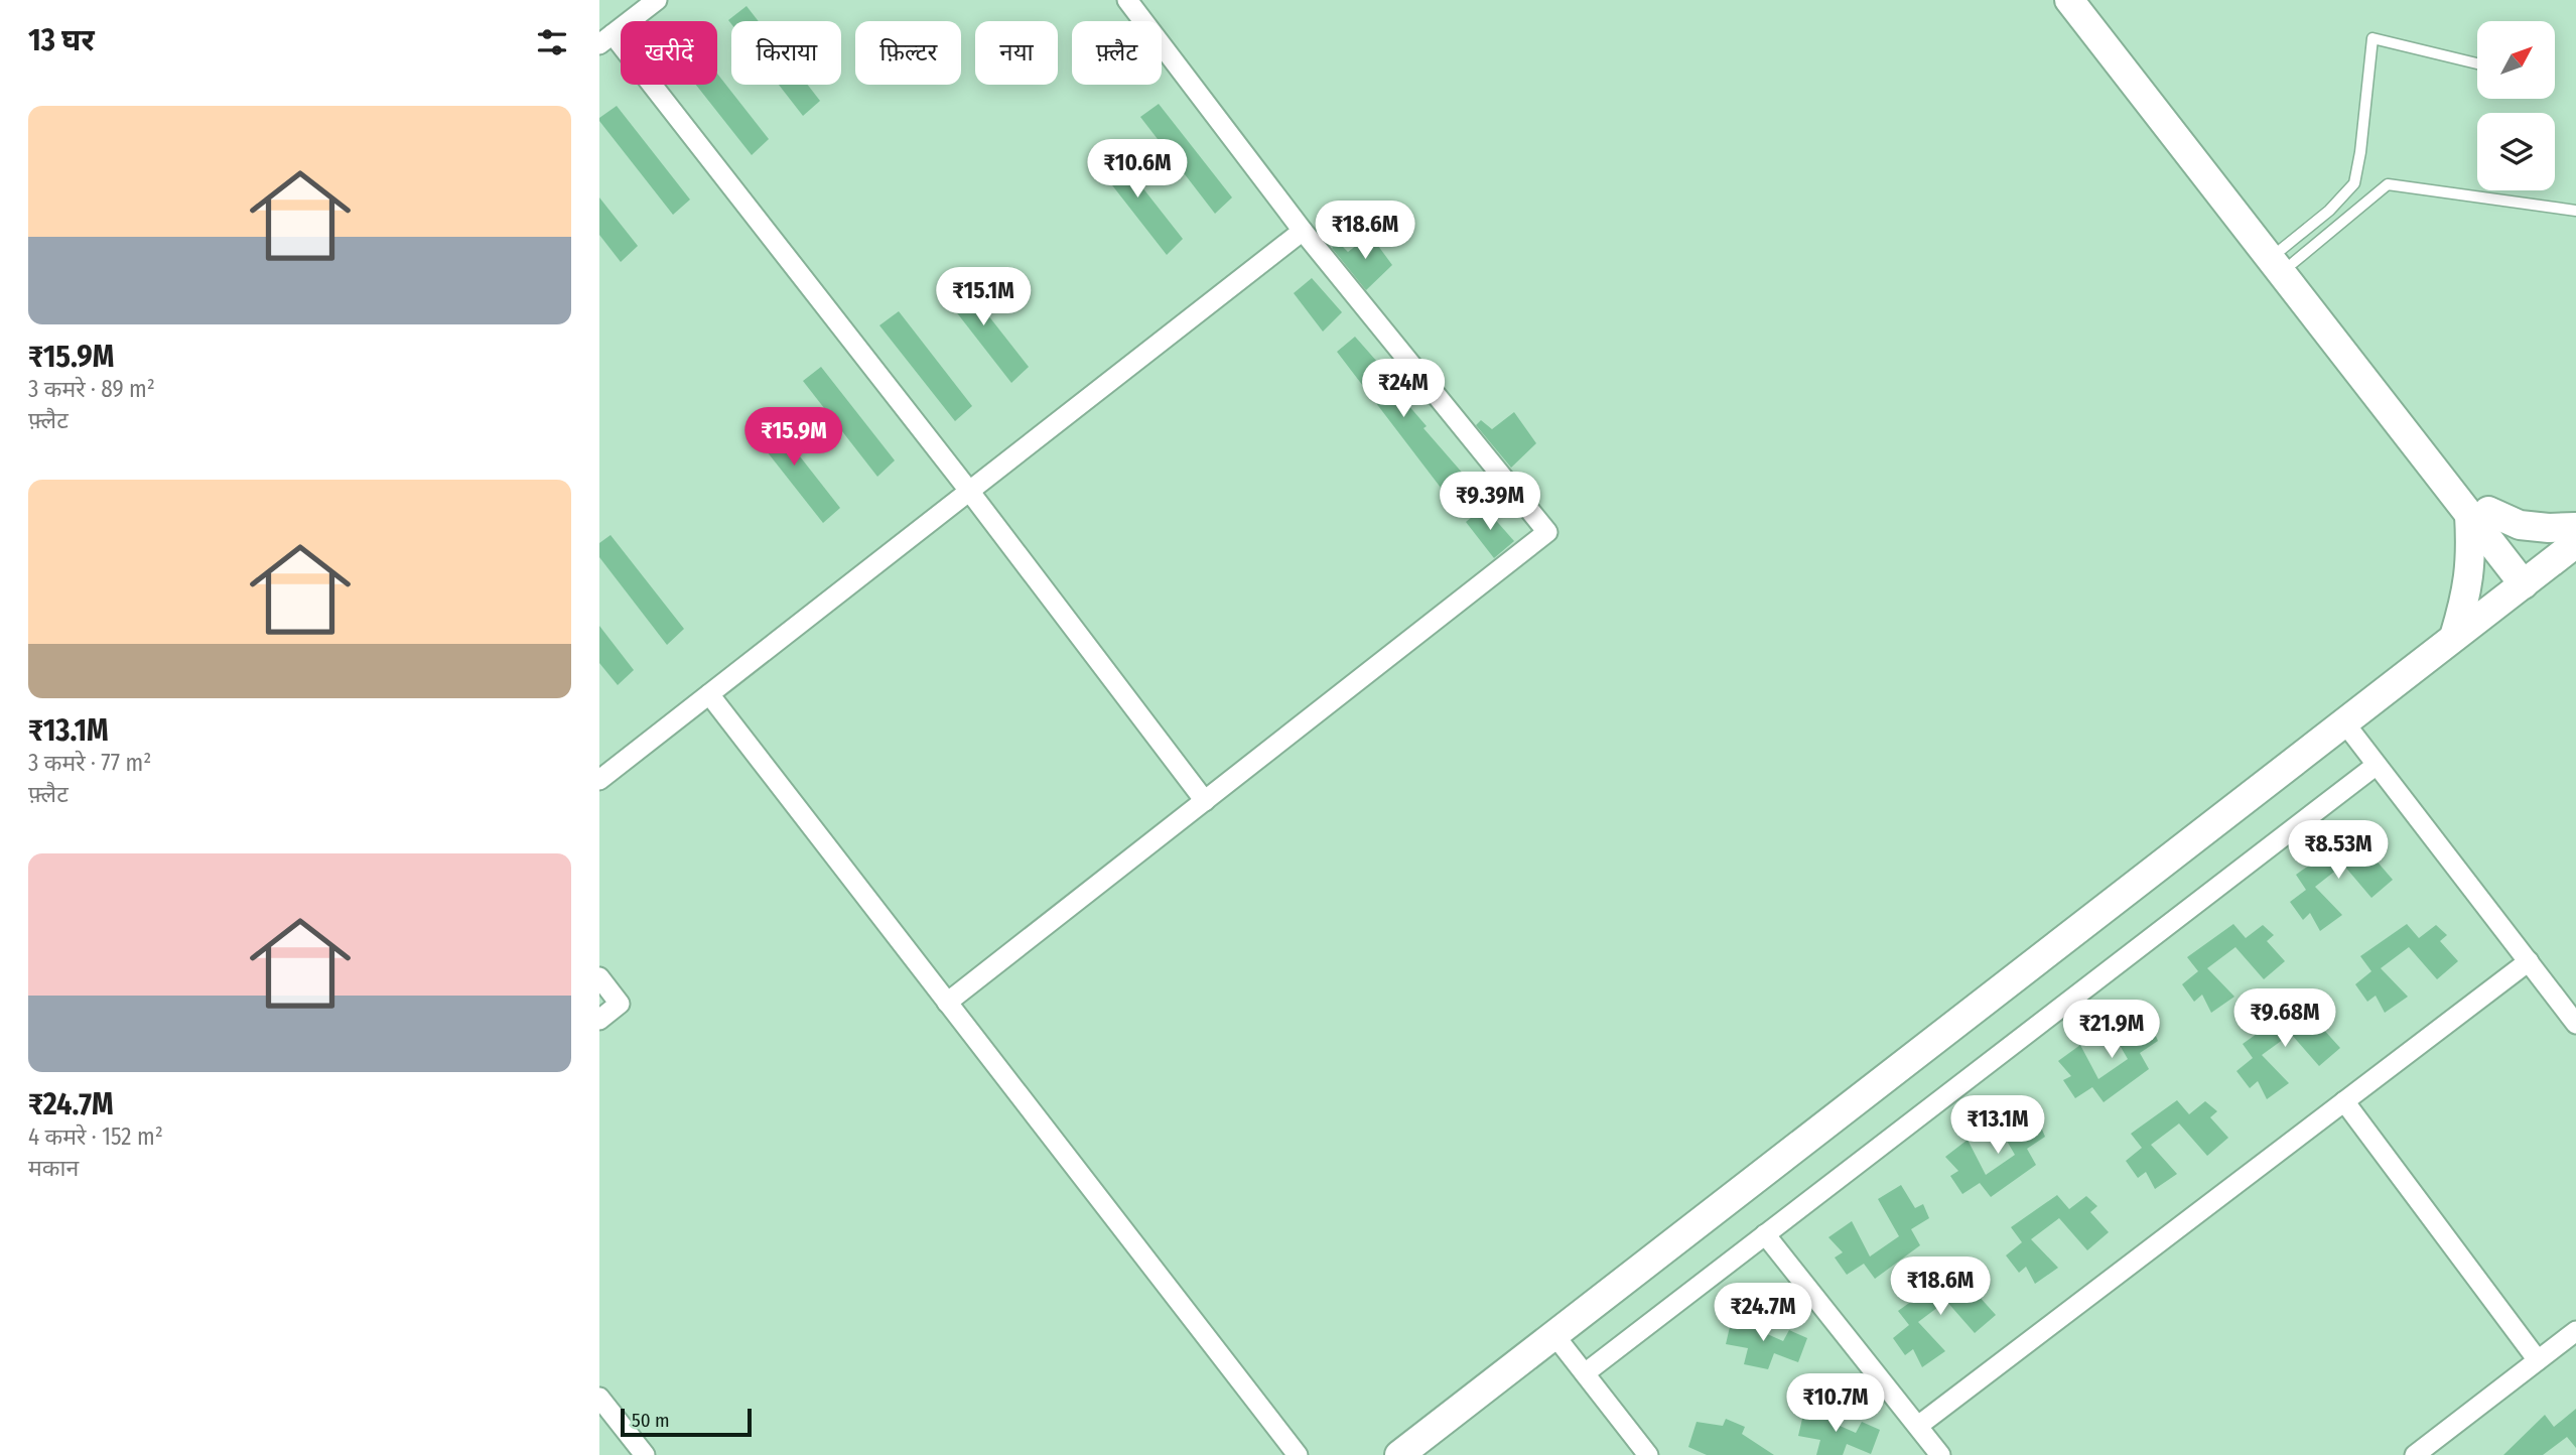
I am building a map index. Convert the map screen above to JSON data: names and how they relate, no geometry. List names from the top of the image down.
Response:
{
  "scale_bar": "50 m",
  "north": "top right",
  "page": {
    "heading": "13 घर",
    "chip": [
      "खरीदें",
      "किराया",
      "फ़िल्टर",
      "नया",
      "फ़्लैट"
    ],
    "list": [
      {
        "name": "₹15.9M",
        "note": "3 कमरे · 89 m² · फ़्लैट"
      },
      {
        "name": "₹13.1M",
        "note": "3 कमरे · 77 m² · फ़्लैट"
      },
      {
        "name": "₹24.7M",
        "note": "4 कमरे · 152 m² · मकान"
      }
    ],
    "price": [
      "₹10.6M",
      "₹18.6M",
      "₹15.1M",
      "₹24M",
      "₹15.9M",
      "₹9.39M",
      "₹8.53M",
      "₹9.68M",
      "₹21.9M",
      "₹13.1M",
      "₹18.6M",
      "₹24.7M",
      "₹10.7M"
    ],
    "scale": "50 m"
  }
}
